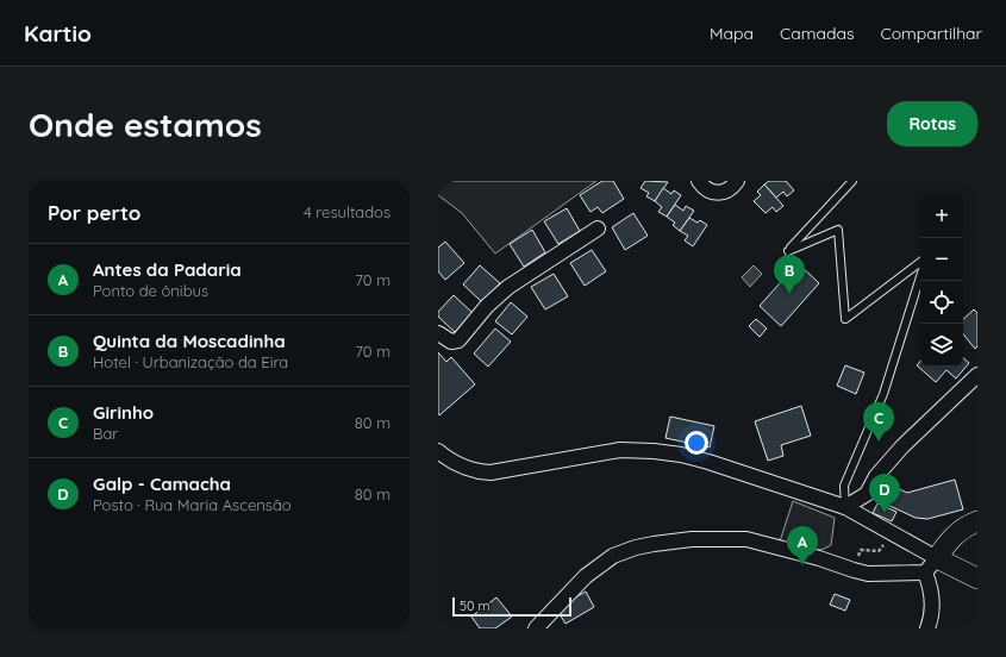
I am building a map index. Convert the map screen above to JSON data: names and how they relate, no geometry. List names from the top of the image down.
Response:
{
  "scale_bar": "50 m",
  "page": {
    "header": "Kartio",
    "nav": ["Mapa", "Camadas", "Compartilhar"],
    "buttons": "Rotas",
    "title": "Onde estamos",
    "heading": ["Por perto", "4 resultados"],
    "map_buttons": ["+", "−"],
    "list": [
      {
        "mark": "A",
        "name": "Antes da Padaria",
        "note": "Ponto de ônibus",
        "value": "70 m"
      },
      {
        "mark": "B",
        "name": "Quinta da Moscadinha",
        "note": "Hotel · Urbanização da Eira",
        "value": "70 m"
      },
      {
        "mark": "C",
        "name": "Girinho",
        "note": "Bar",
        "value": "80 m"
      },
      {
        "mark": "D",
        "name": "Galp - Camacha",
        "note": "Posto · Rua Maria Ascensão",
        "value": "80 m"
      }
    ],
    "pins": [
      "B",
      "C",
      "D",
      "A"
    ],
    "scale": "50 m"
  }
}
